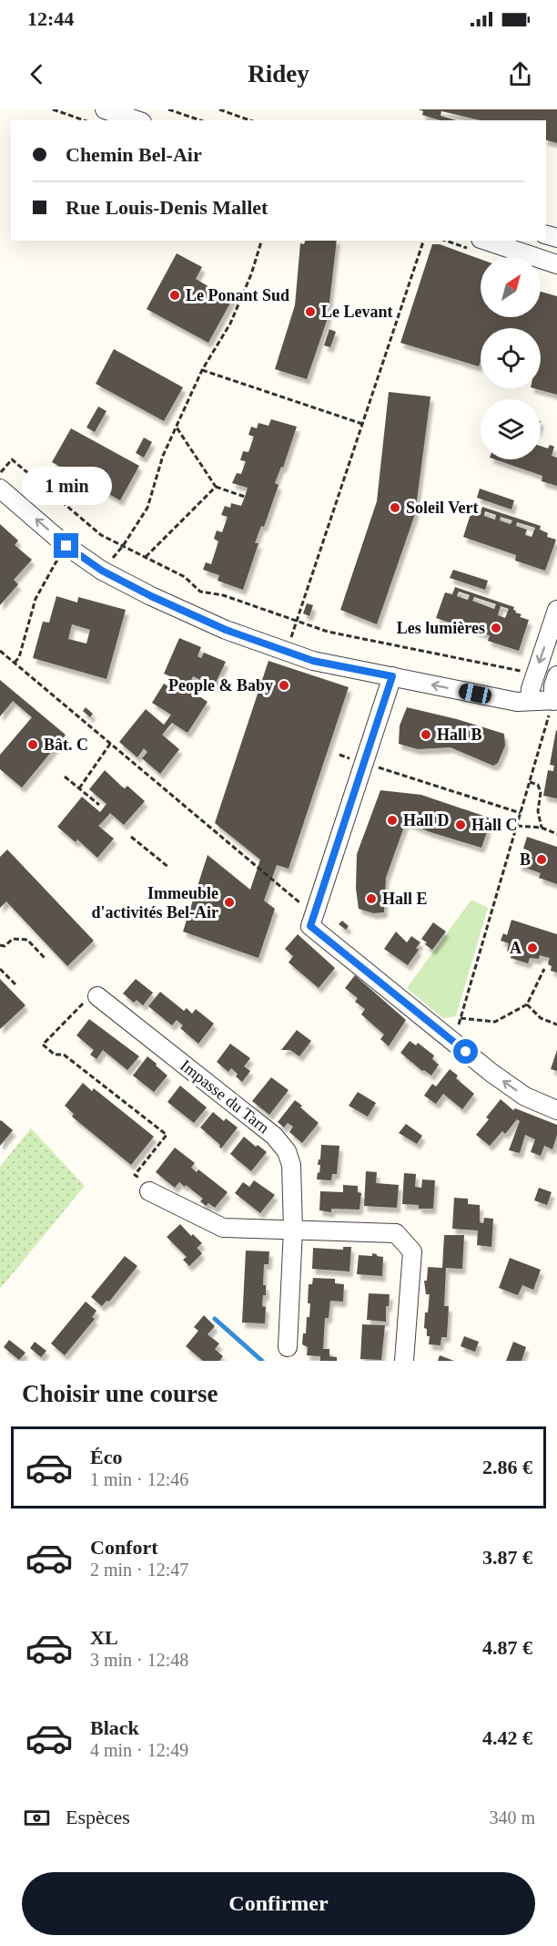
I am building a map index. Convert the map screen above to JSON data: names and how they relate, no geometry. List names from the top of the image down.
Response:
{
  "streets": {
    "street": ["Impasse du Tarn"]
  },
  "places": [
    "Le Ponant Sud",
    "Le Levant",
    "Soleil Vert",
    "Les lumières",
    "People & Baby",
    "Hall B",
    "Bât. C",
    "Hall D",
    "Hall C",
    "B",
    "Hall E",
    "Immeuble d'activités Bel-Air",
    "A"
  ],
  "north": "top right",
  "page": {
    "status": "12:44",
    "header": "Ridey",
    "banner": ["Chemin Bel-Air", "Rue Louis-Denis Mallet"],
    "bubble": "1 min",
    "heading": "Choisir une course",
    "list": [
      {
        "name": "Éco",
        "note": "1 min · 12:46",
        "value": "2.86 €"
      },
      {
        "name": "Confort",
        "note": "2 min · 12:47",
        "value": "3.87 €"
      },
      {
        "name": "XL",
        "note": "3 min · 12:48",
        "value": "4.87 €"
      },
      {
        "name": "Black",
        "note": "4 min · 12:49",
        "value": "4.42 €"
      }
    ],
    "pay": ["Espèces", "340 m"],
    "buttons": "Confirmer"
  }
}
